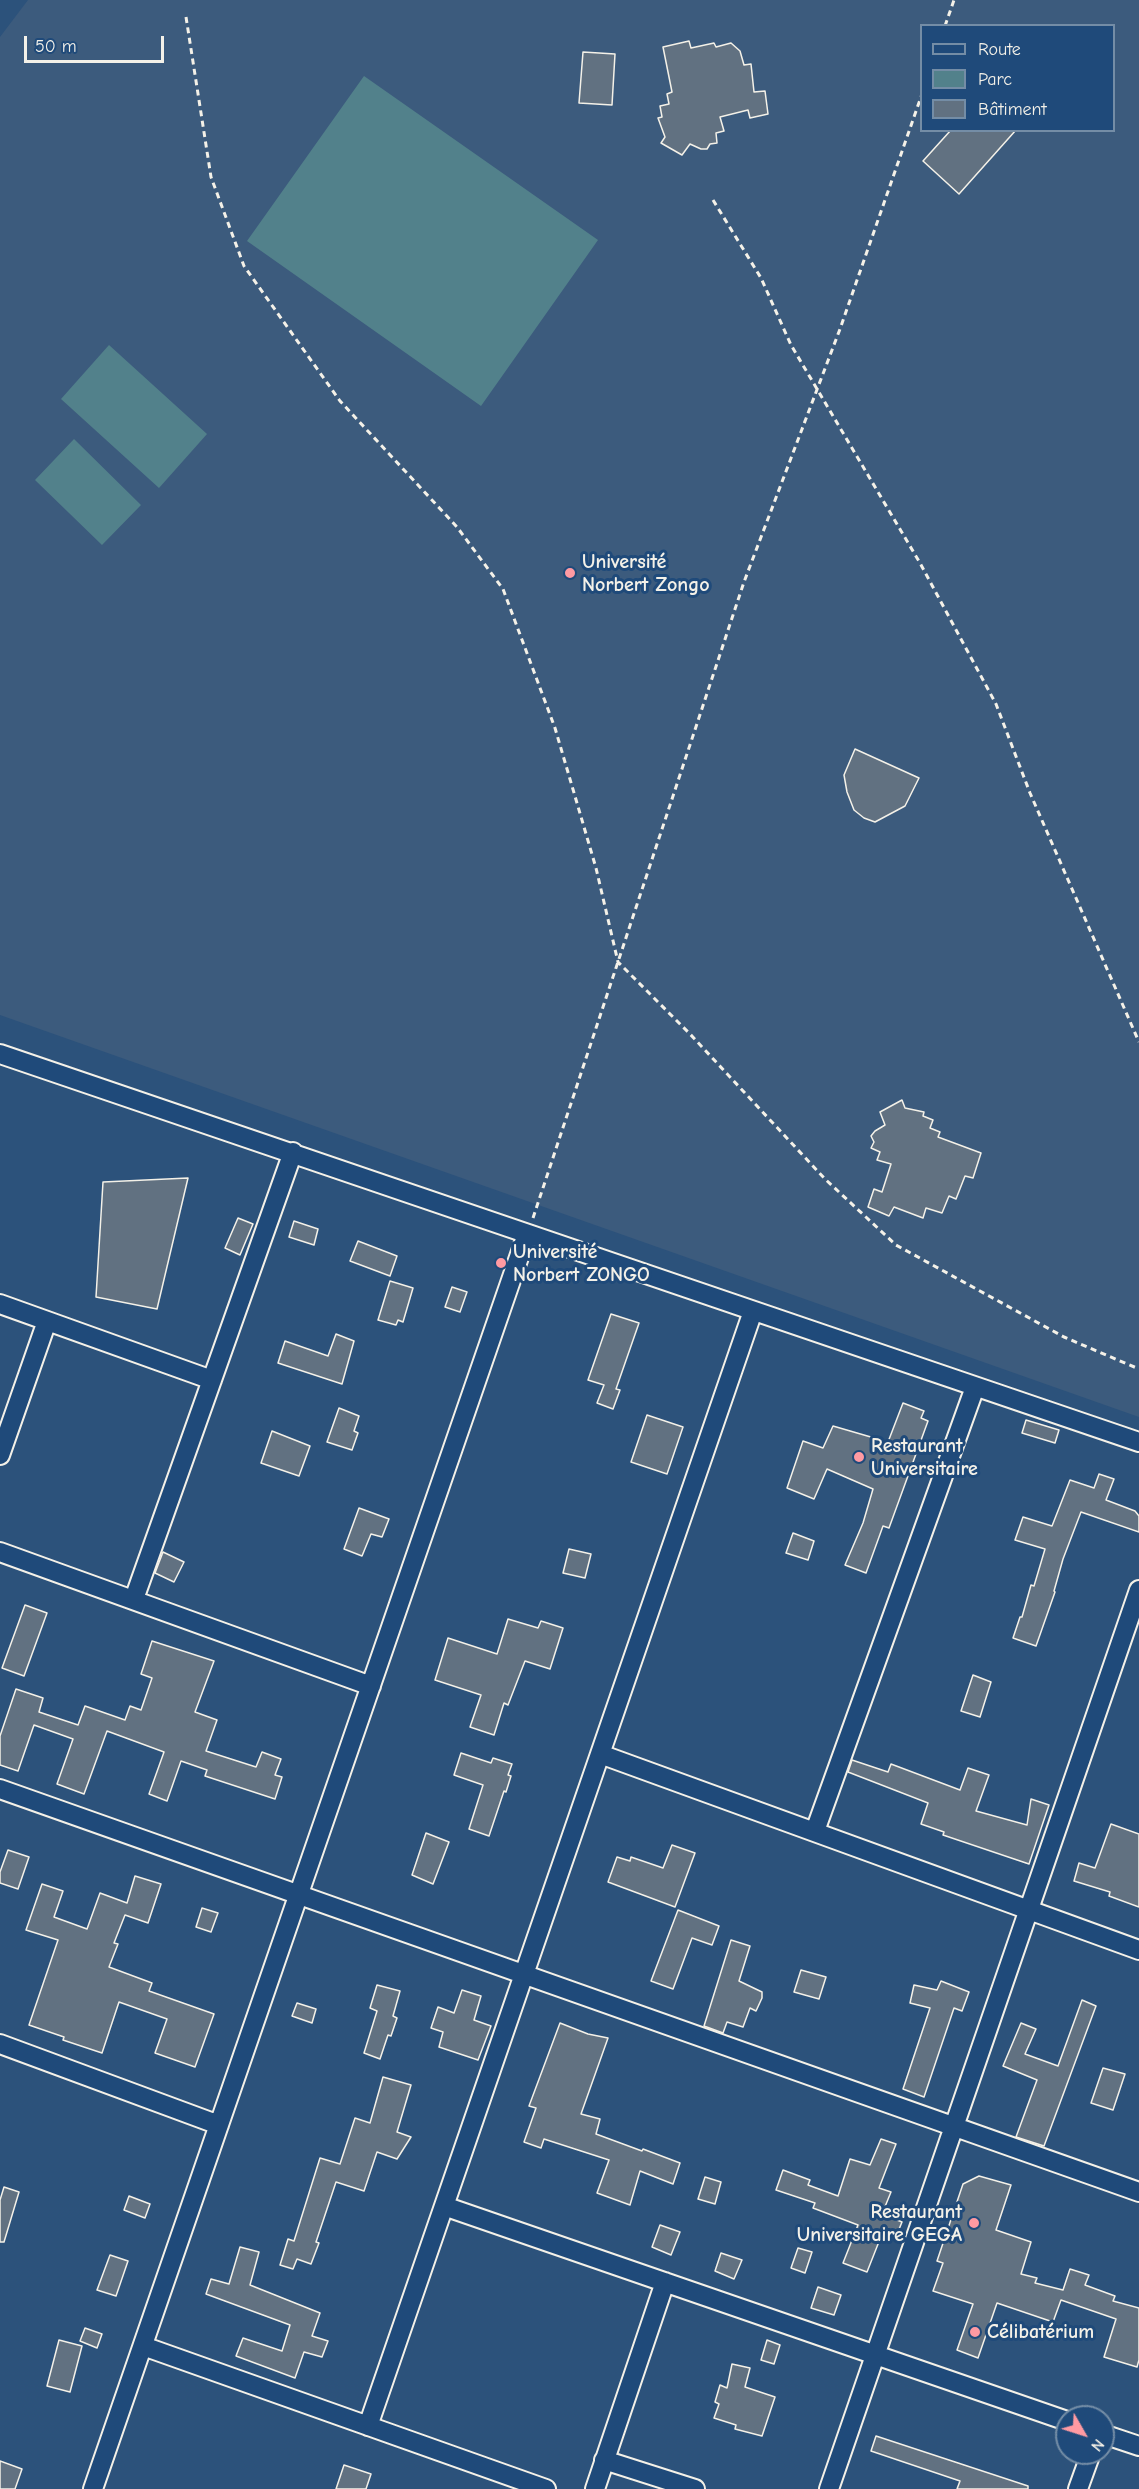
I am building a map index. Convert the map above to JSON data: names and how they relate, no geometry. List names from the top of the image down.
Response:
{
  "places": [
    "Université Norbert Zongo",
    "Université Norbert ZONGO",
    "Restaurant Universitaire",
    "Restaurant Universitaire GEGA",
    "Célibatérium"
  ],
  "legend": ["Route", "Parc", "Bâtiment"],
  "scale_bar": "50 m",
  "north": "bottom right"
}
